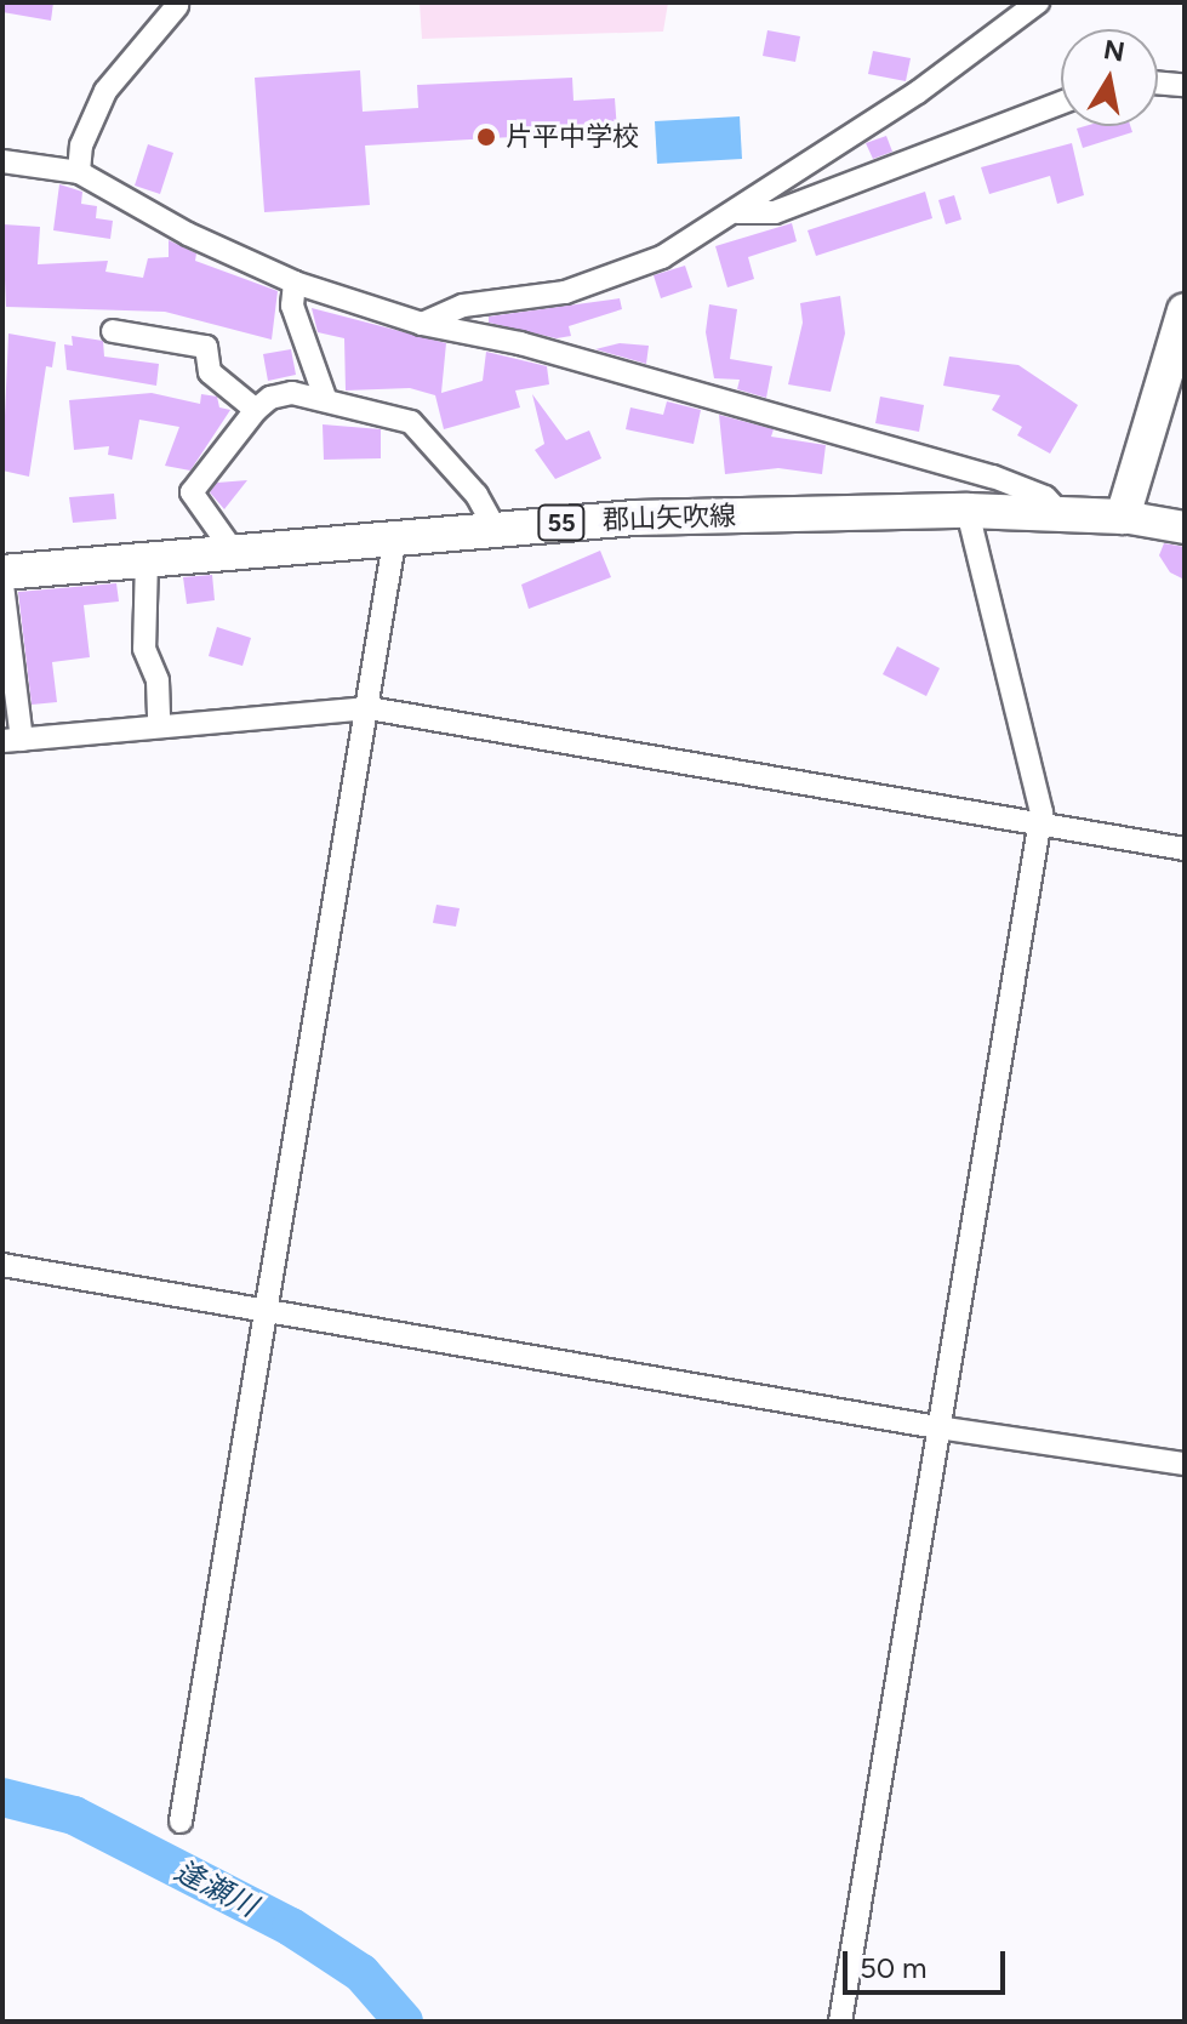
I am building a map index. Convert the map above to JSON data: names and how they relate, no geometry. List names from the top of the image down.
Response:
{
  "streets": {
    "main road": ["郡山矢吹線", "55"]
  },
  "water": ["逢瀬川"],
  "places": ["片平中学校"],
  "scale_bar": "50 m",
  "north": "top"
}
